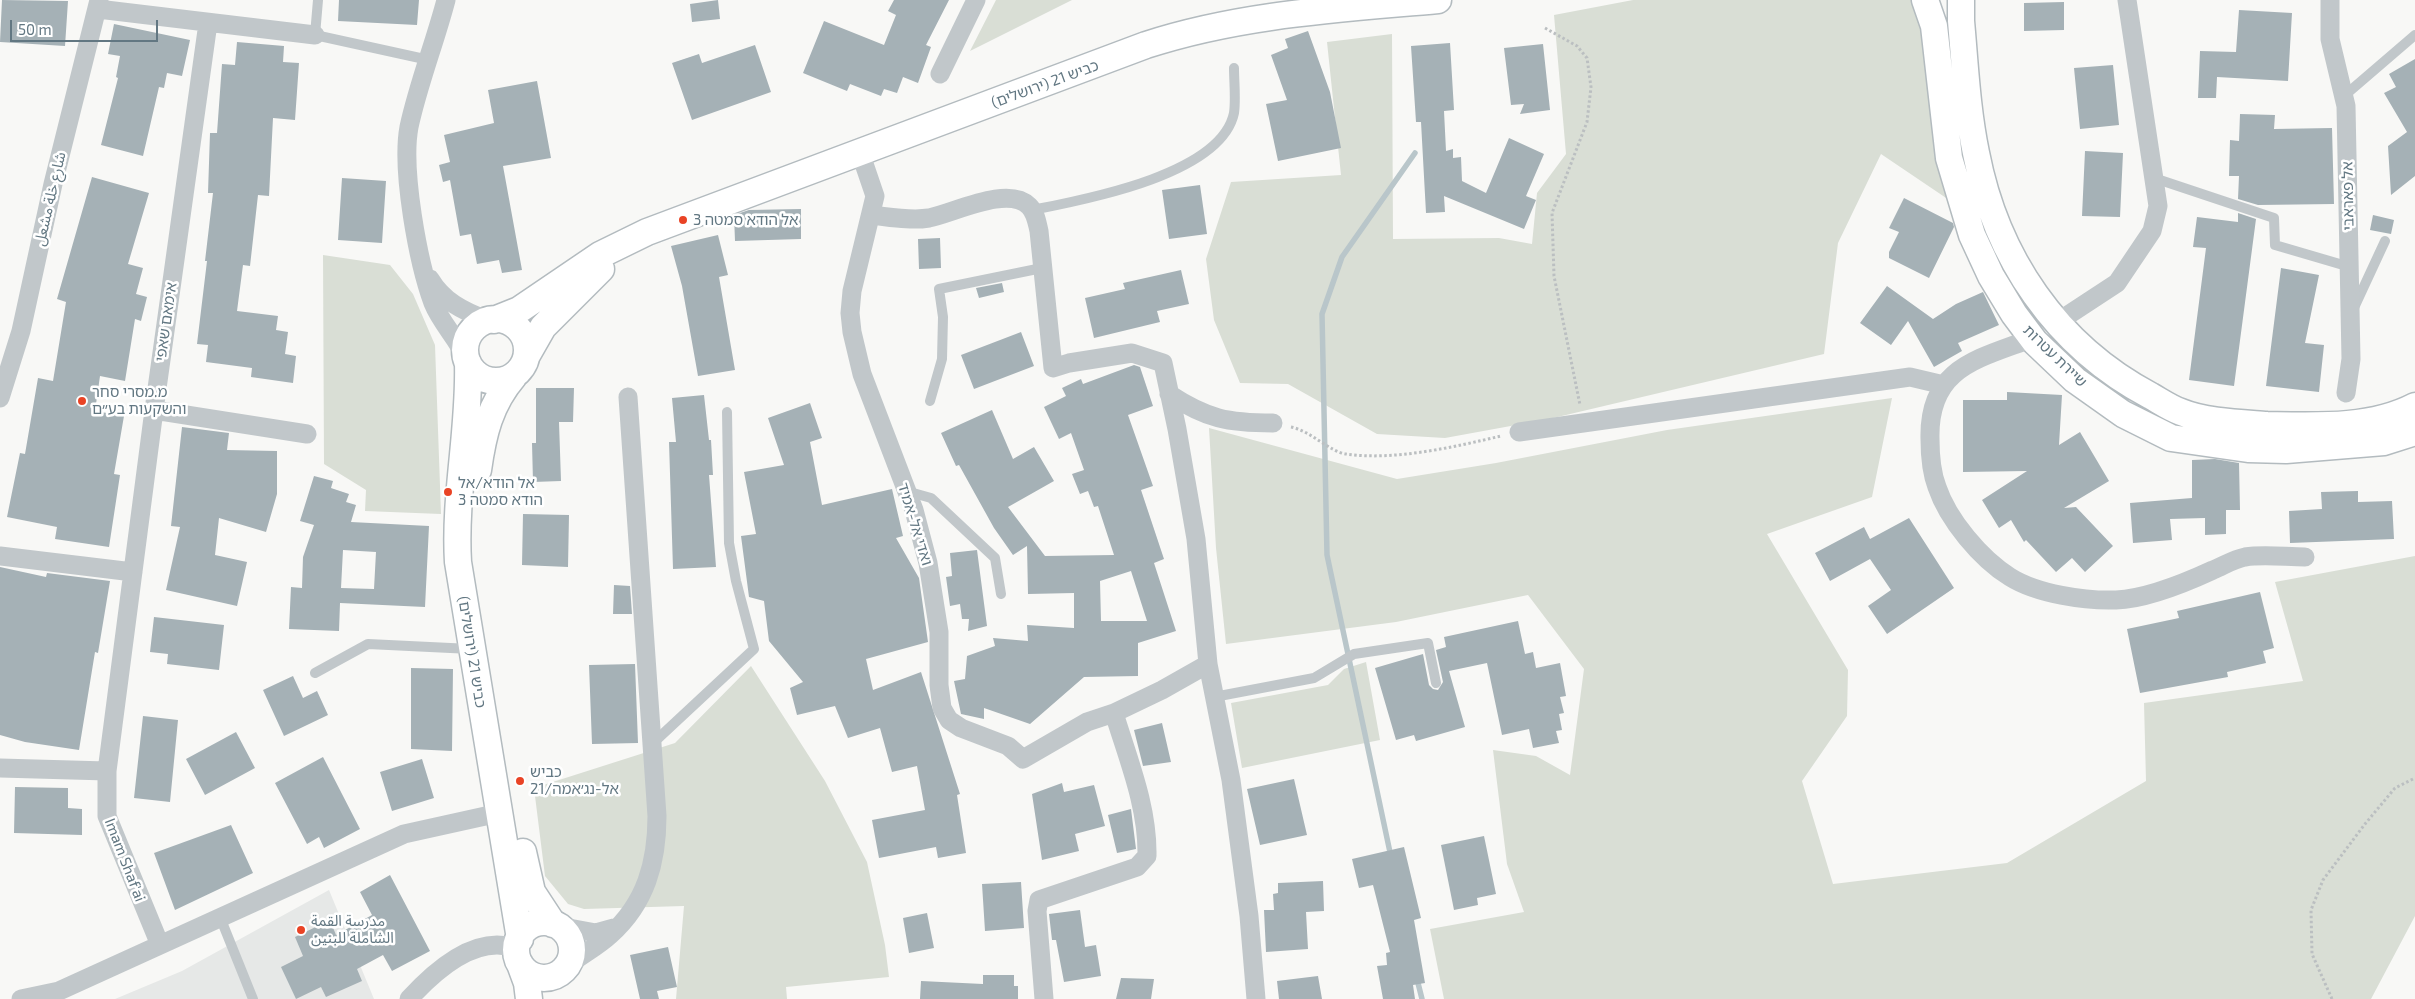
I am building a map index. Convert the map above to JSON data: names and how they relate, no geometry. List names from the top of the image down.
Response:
{
  "streets": {
    "main road": ["כביש 21 (ירושלים)", "שיירת עטרות"],
    "street": [
      "אל פאראבי",
      "شارع خلة مشعل",
      "אימאם שאפי",
      "ואדי אל-אמיד",
      "Imam Shaf'ai"
    ]
  },
  "crossings": [
    ["כביש 21 (ירושלים)", "ואדי אל-אמיד"],
    ["אימאם שאפי", "Imam Shaf'ai"]
  ],
  "places": [
    "אל הודא סמטה 3",
    "מ.מסרי סחר והשקעות בע״ם",
    "אל הודא/אל הודא סמטה 3",
    "כביש 21/אל-נג׳אמה",
    "مدرسة القمة الشاملة للبنين"
  ],
  "scale_bar": "50 m"
}
